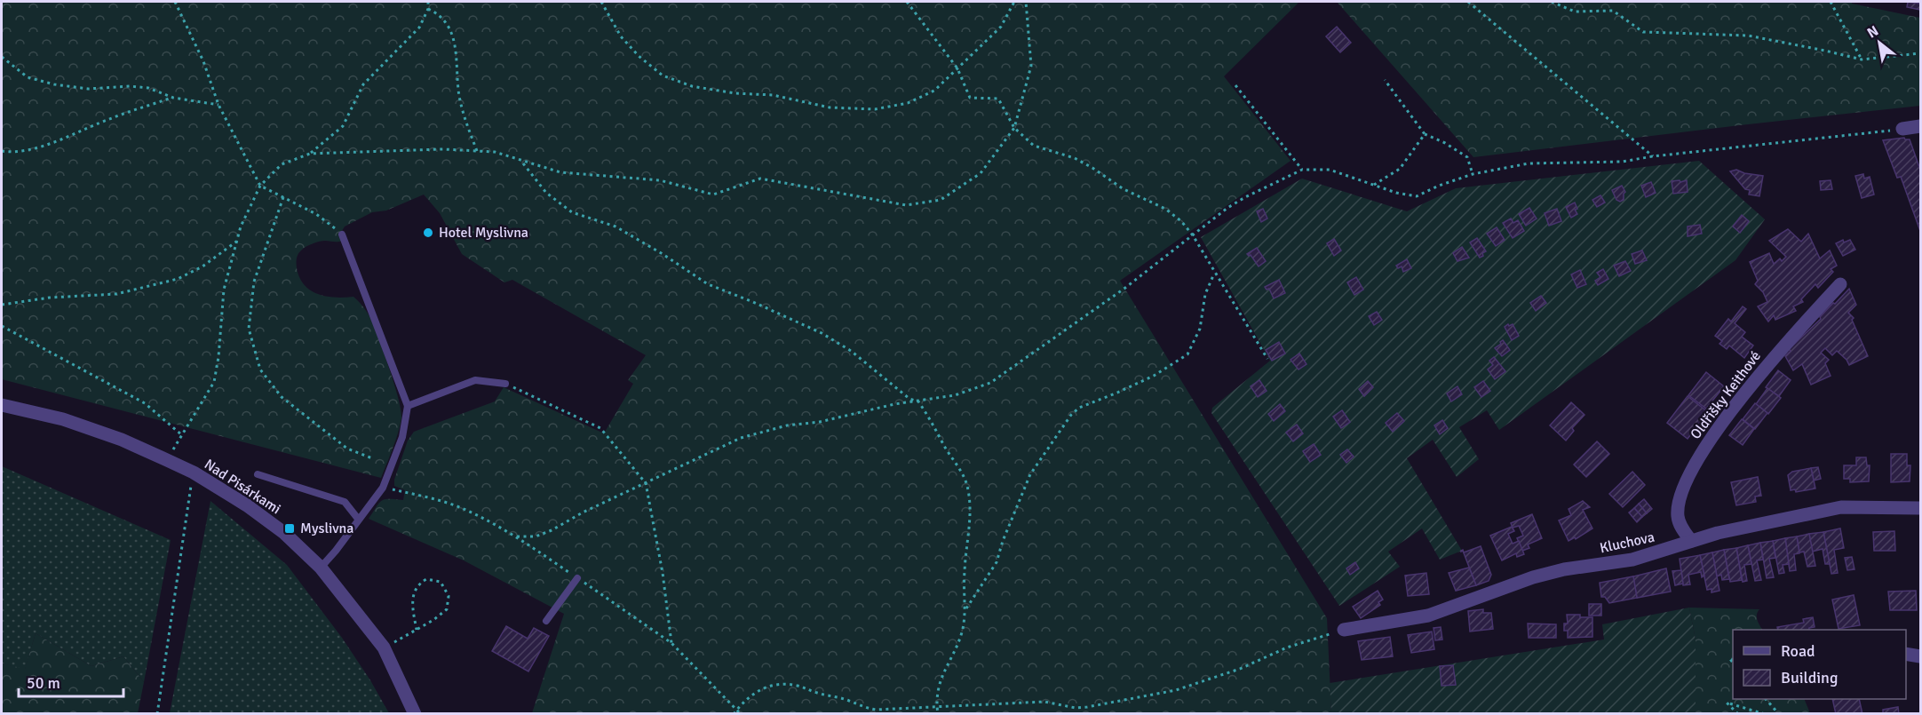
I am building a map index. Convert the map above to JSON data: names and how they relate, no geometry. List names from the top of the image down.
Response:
{
  "streets": {
    "street": ["Oldřišky Keithové", "Nad Pisárkami", "Kluchova"]
  },
  "crossings": [
    ["Oldřišky Keithové", "Kluchova"]
  ],
  "places": {
    "other": ["Hotel Myslivna"],
    "transit": ["Myslivna"]
  },
  "legend": ["Road", "Building"],
  "scale_bar": "50 m",
  "north": "top left"
}
